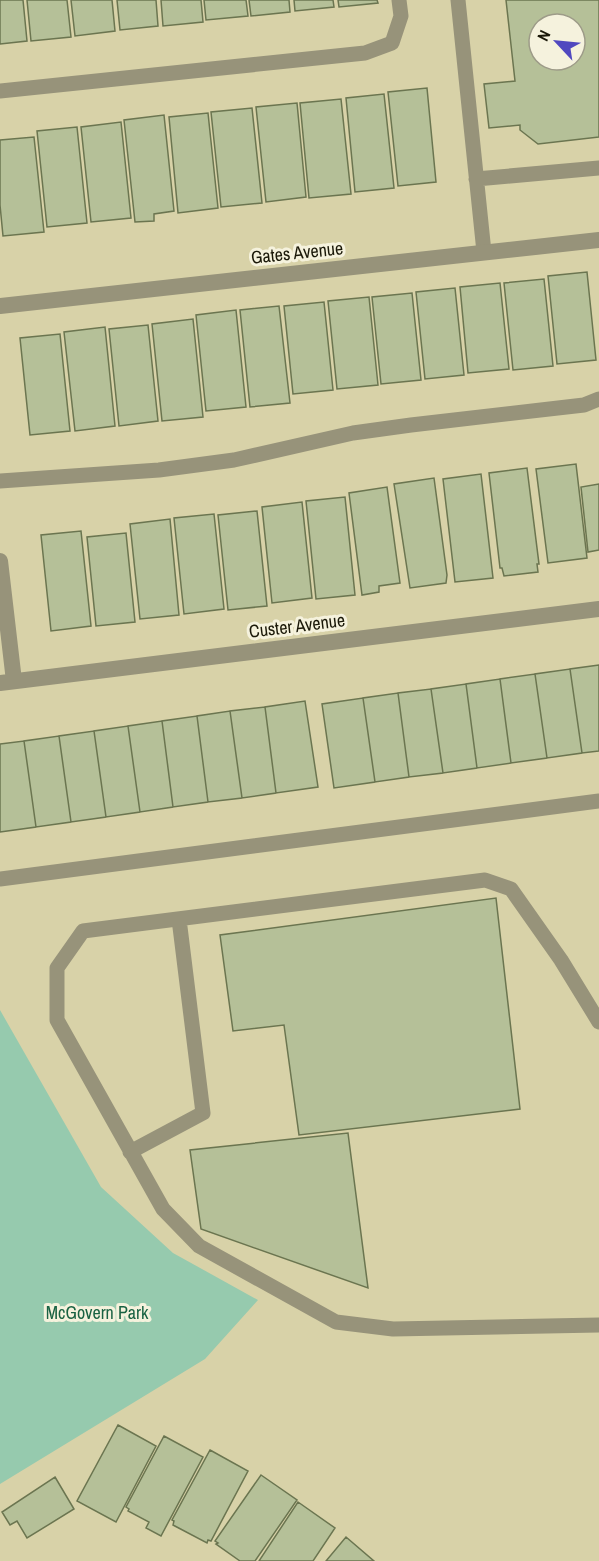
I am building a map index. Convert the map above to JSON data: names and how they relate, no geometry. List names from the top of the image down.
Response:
{
  "streets": {
    "street": ["Gates Avenue", "Custer Avenue"]
  },
  "parks": ["McGovern Park"],
  "north": "top left"
}
